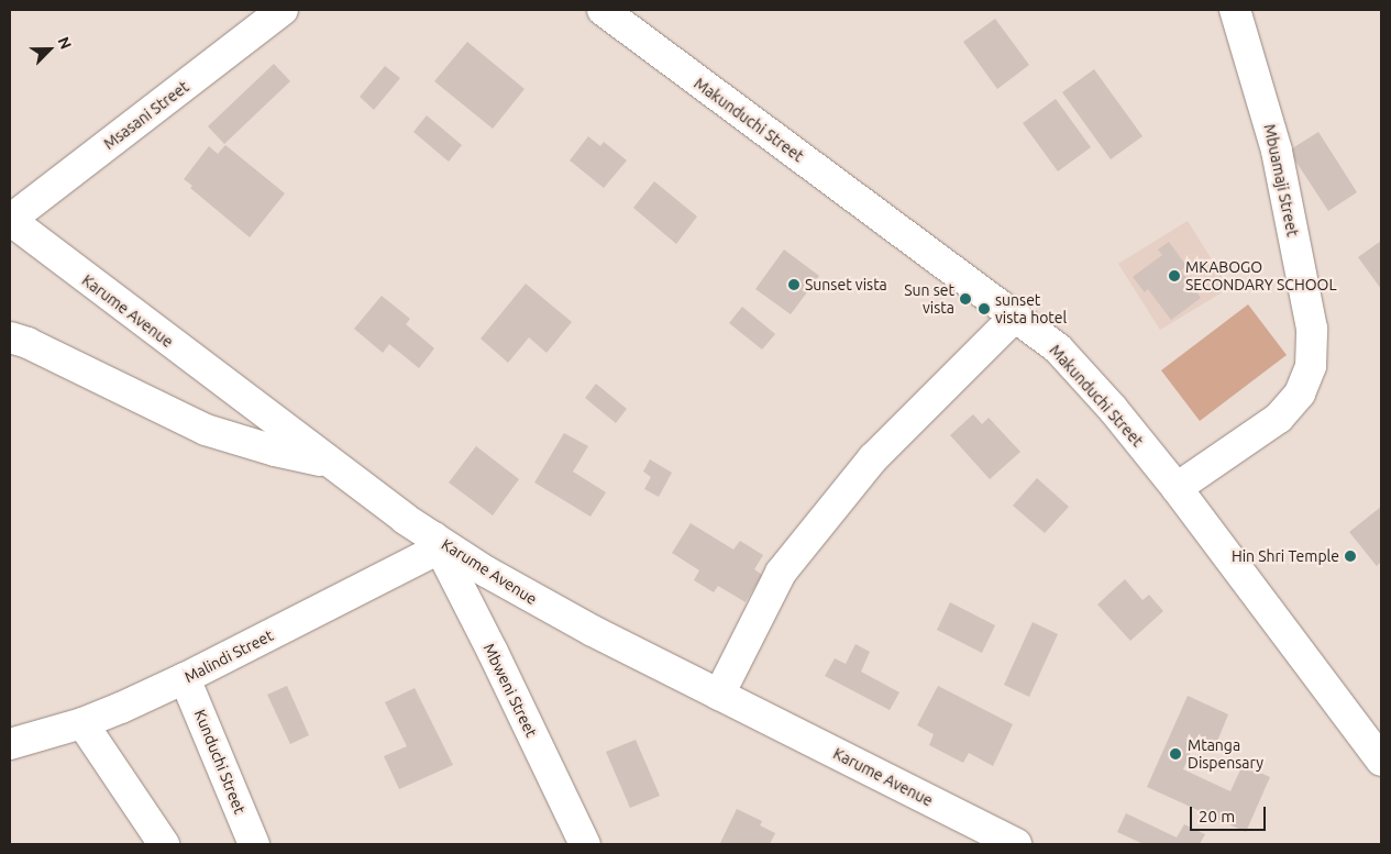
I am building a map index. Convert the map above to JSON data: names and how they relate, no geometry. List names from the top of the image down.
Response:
{
  "streets": {
    "street": [
      "Msasani Street",
      "Makunduchi Street",
      "Mbuamaji Street",
      "Karume Avenue",
      "Malindi Street",
      "Mbweni Street",
      "Kunduchi Street"
    ]
  },
  "crossings": [
    ["Msasani Street", "Karume Avenue"],
    ["Makunduchi Street", "Mbuamaji Street"],
    ["Karume Avenue", "Malindi Street"],
    ["Karume Avenue", "Mbweni Street"],
    ["Malindi Street", "Mbweni Street"],
    ["Malindi Street", "Kunduchi Street"]
  ],
  "places": [
    "MKABOGO SECONDARY SCHOOL",
    "Sunset vista",
    "Sun set vista",
    "sunset vista hotel",
    "Hin Shri Temple",
    "Mtanga Dispensary"
  ],
  "scale_bar": "20 m",
  "north": "top right"
}
